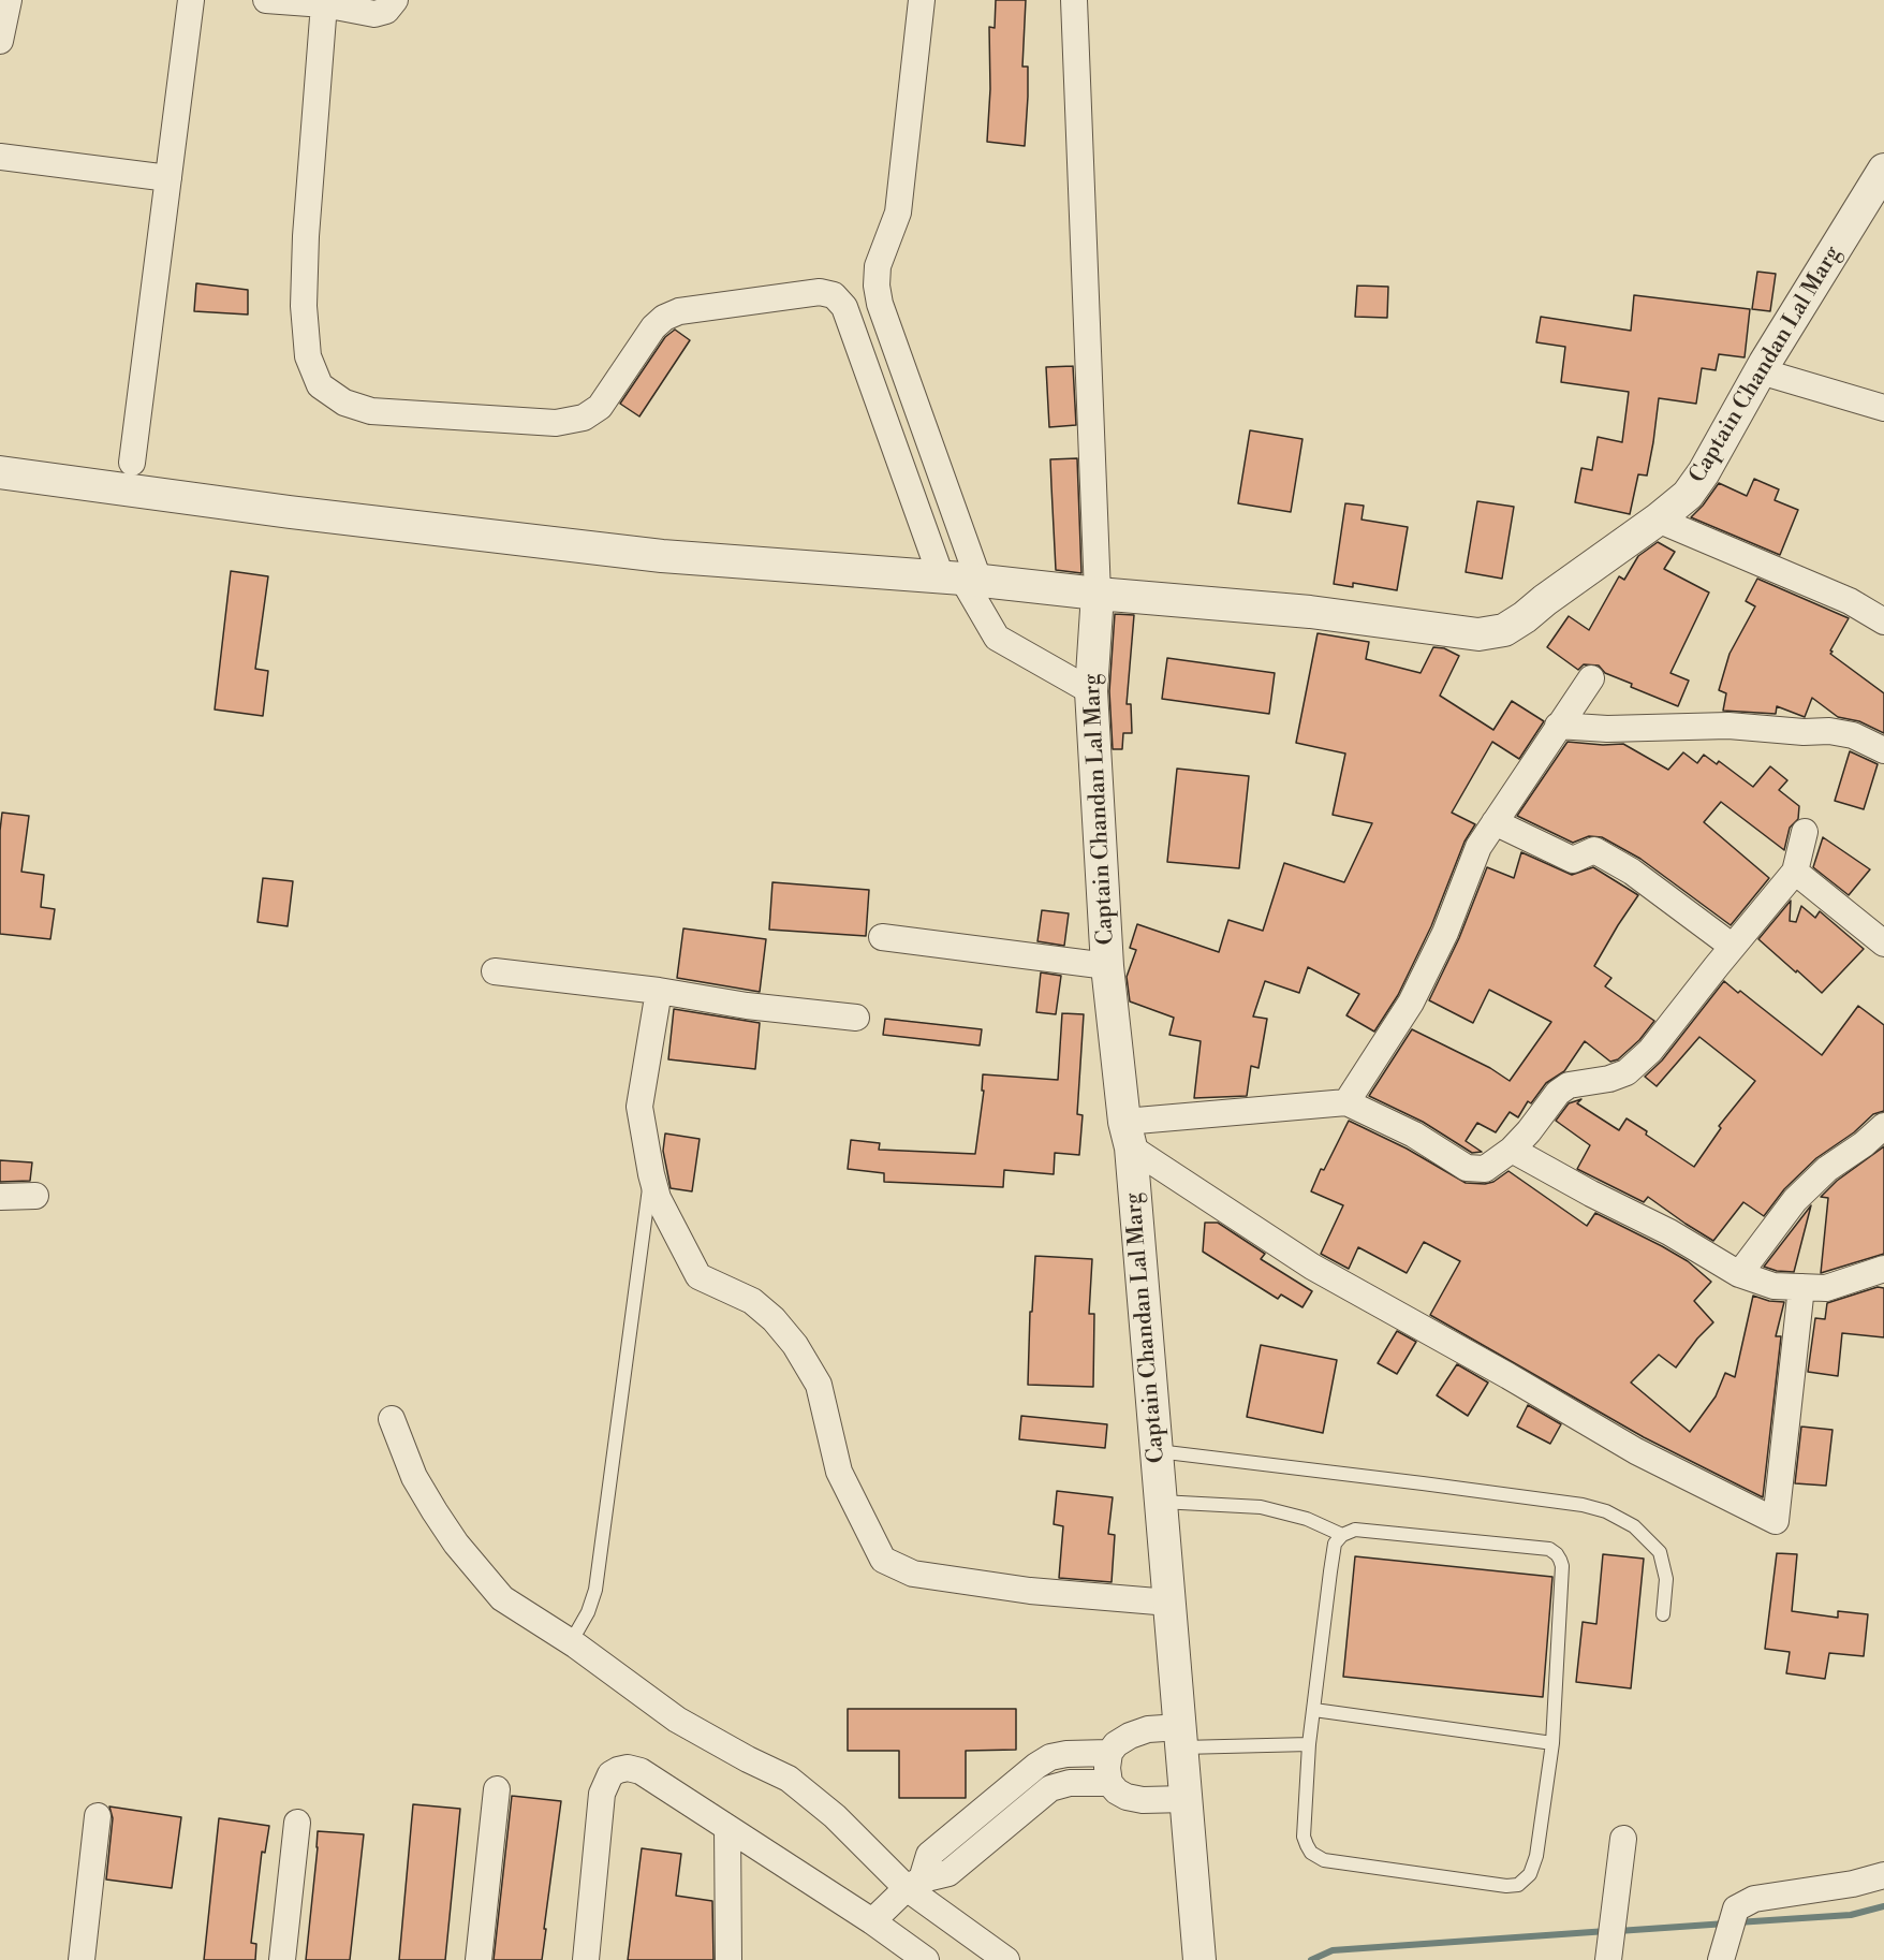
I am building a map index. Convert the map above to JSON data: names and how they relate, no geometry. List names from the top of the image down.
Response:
{
  "streets": {
    "street": ["Captain Chandan Lal Marg"]
  }
}
